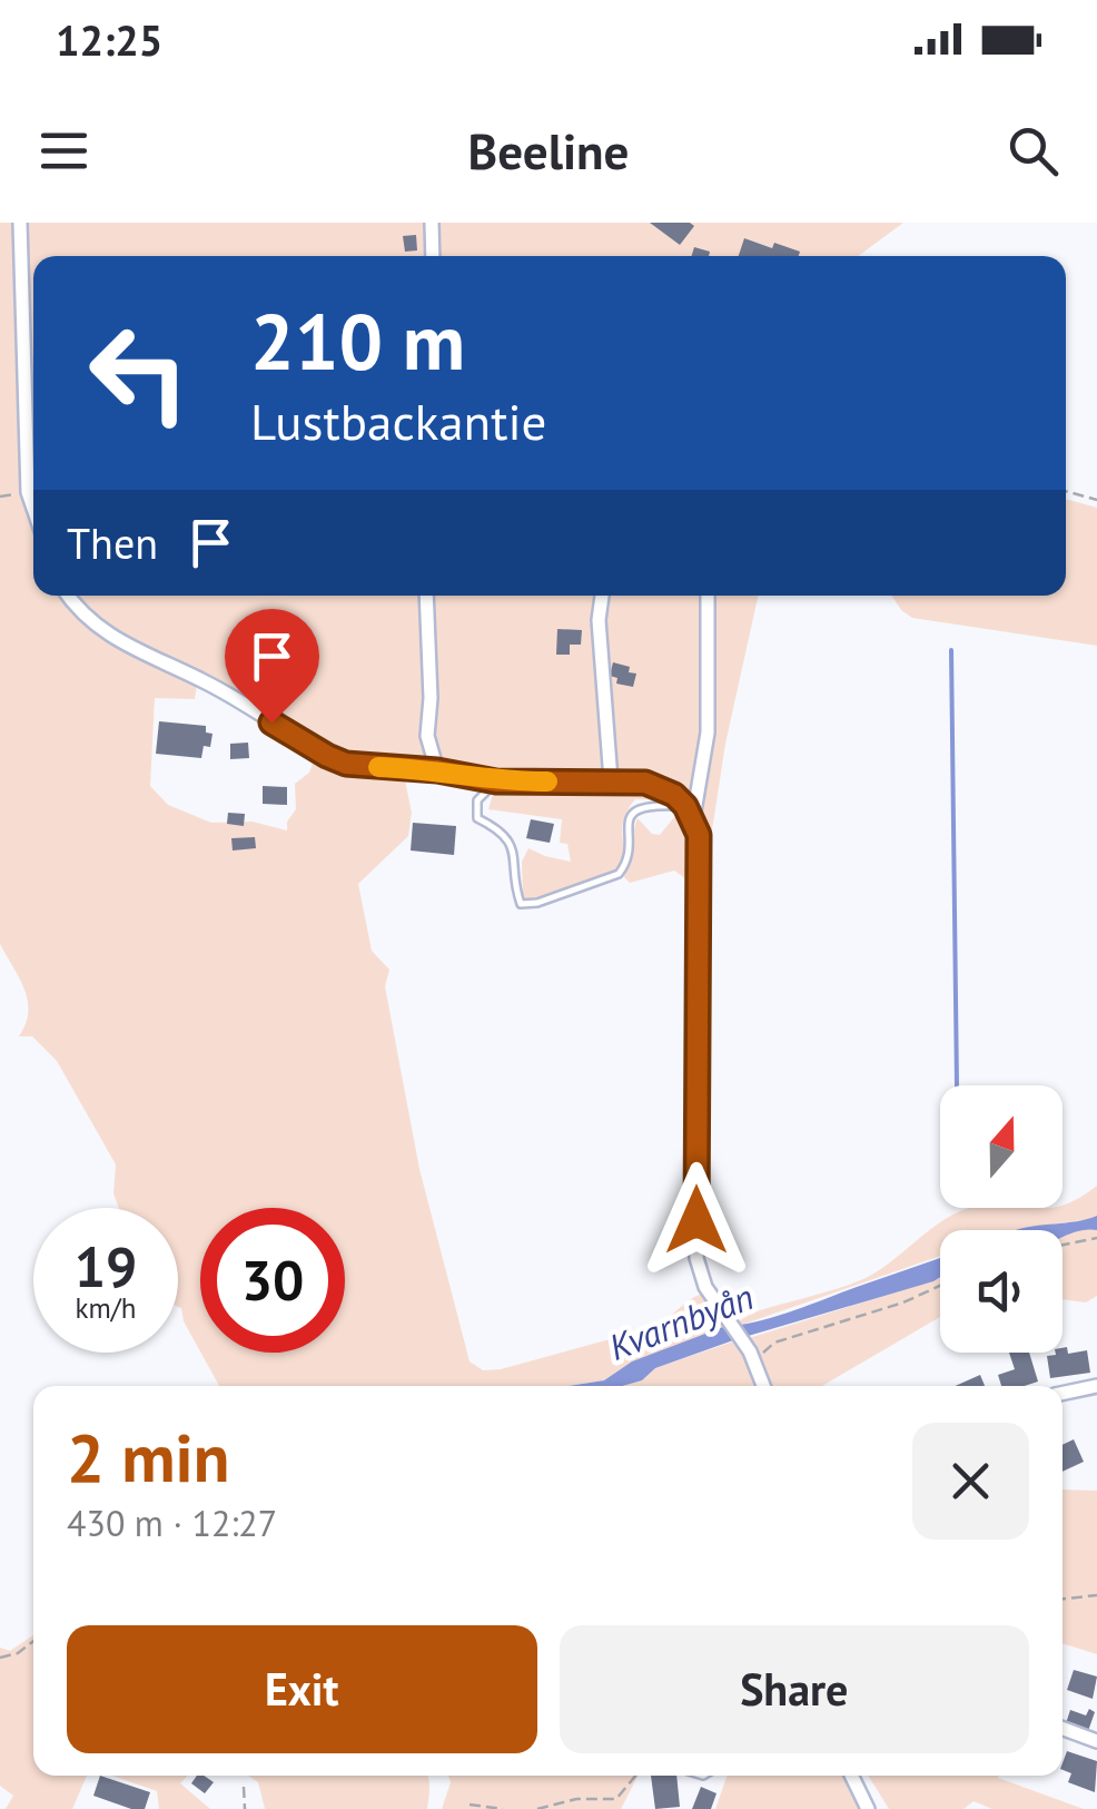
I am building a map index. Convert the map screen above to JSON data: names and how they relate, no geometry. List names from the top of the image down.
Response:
{
  "water": ["Kvarnbyån"],
  "north": "top",
  "page": {
    "status": "12:25",
    "header": "Beeline",
    "turn": ["210 m", "Lustbackantie"],
    "then": "Then",
    "speed": "19 km/h",
    "limit": "30",
    "heading": ["2 min", "430 m · 12:27"],
    "buttons": ["Exit", "Share"]
  }
}
